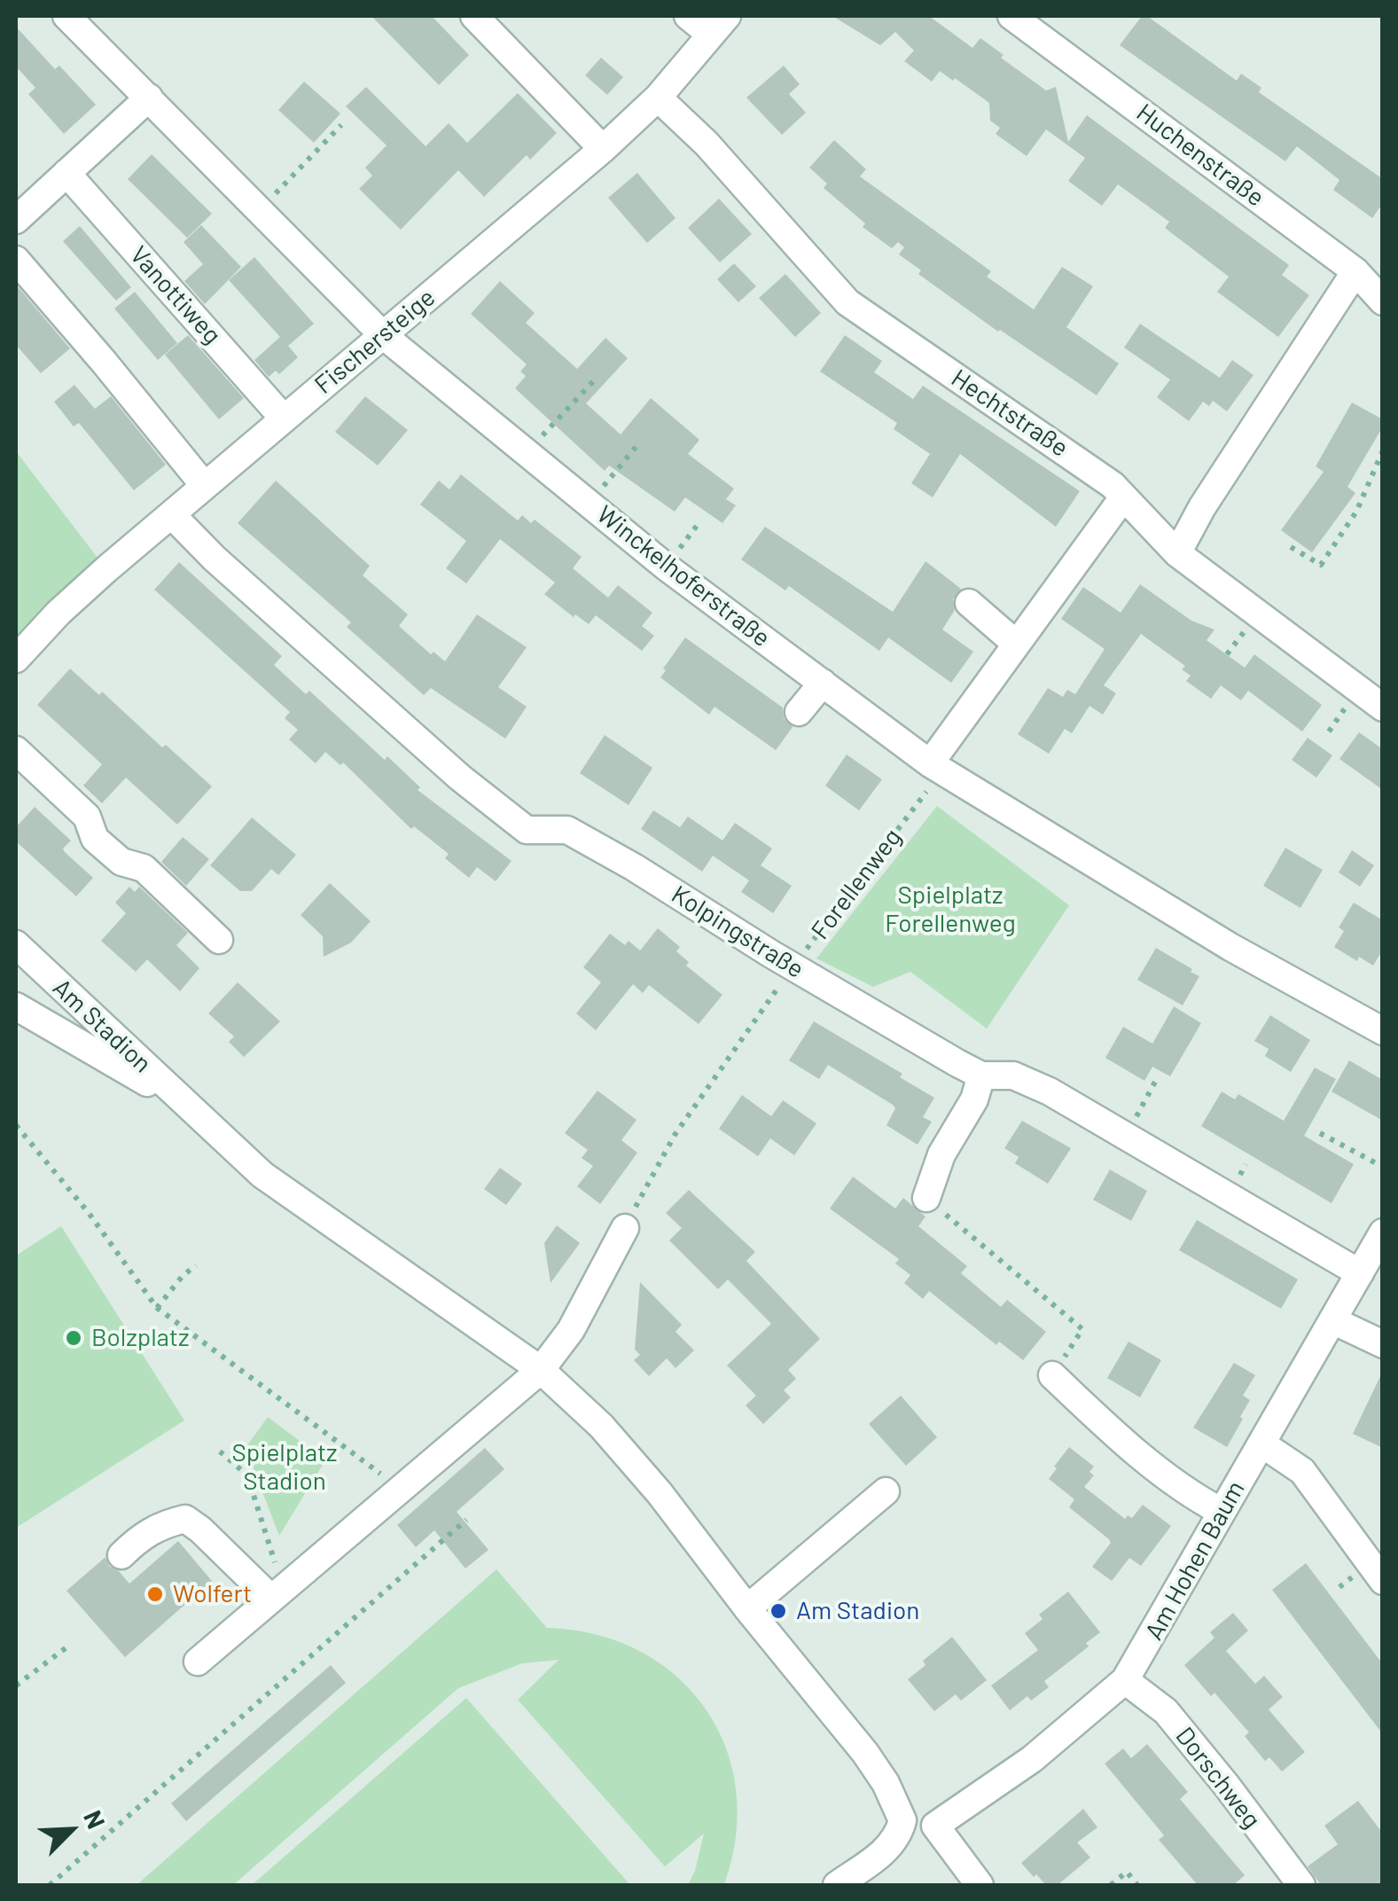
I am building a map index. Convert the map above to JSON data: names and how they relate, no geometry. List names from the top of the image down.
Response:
{
  "streets": {
    "street": [
      "Huchenstraße",
      "Vanottiweg",
      "Fischersteige",
      "Hechtstraße",
      "Winckelhoferstraße",
      "Kolpingstraße",
      "Am Stadion",
      "Am Hohen Baum",
      "Dorschweg"
    ],
    "path": ["Forellenweg"]
  },
  "crossings": [
    ["Vanottiweg", "Fischersteige"],
    ["Fischersteige", "Hechtstraße"],
    ["Fischersteige", "Winckelhoferstraße"],
    ["Fischersteige", "Kolpingstraße"],
    ["Winckelhoferstraße", "Forellenweg"],
    ["Forellenweg", "Kolpingstraße"],
    ["Kolpingstraße", "Am Hohen Baum"],
    ["Am Hohen Baum", "Dorschweg"]
  ],
  "parks": ["Spielplatz Forellenweg", "Spielplatz Stadion"],
  "places": ["Bolzplatz", "Wolfert", "Am Stadion"],
  "north": "top right"
}
